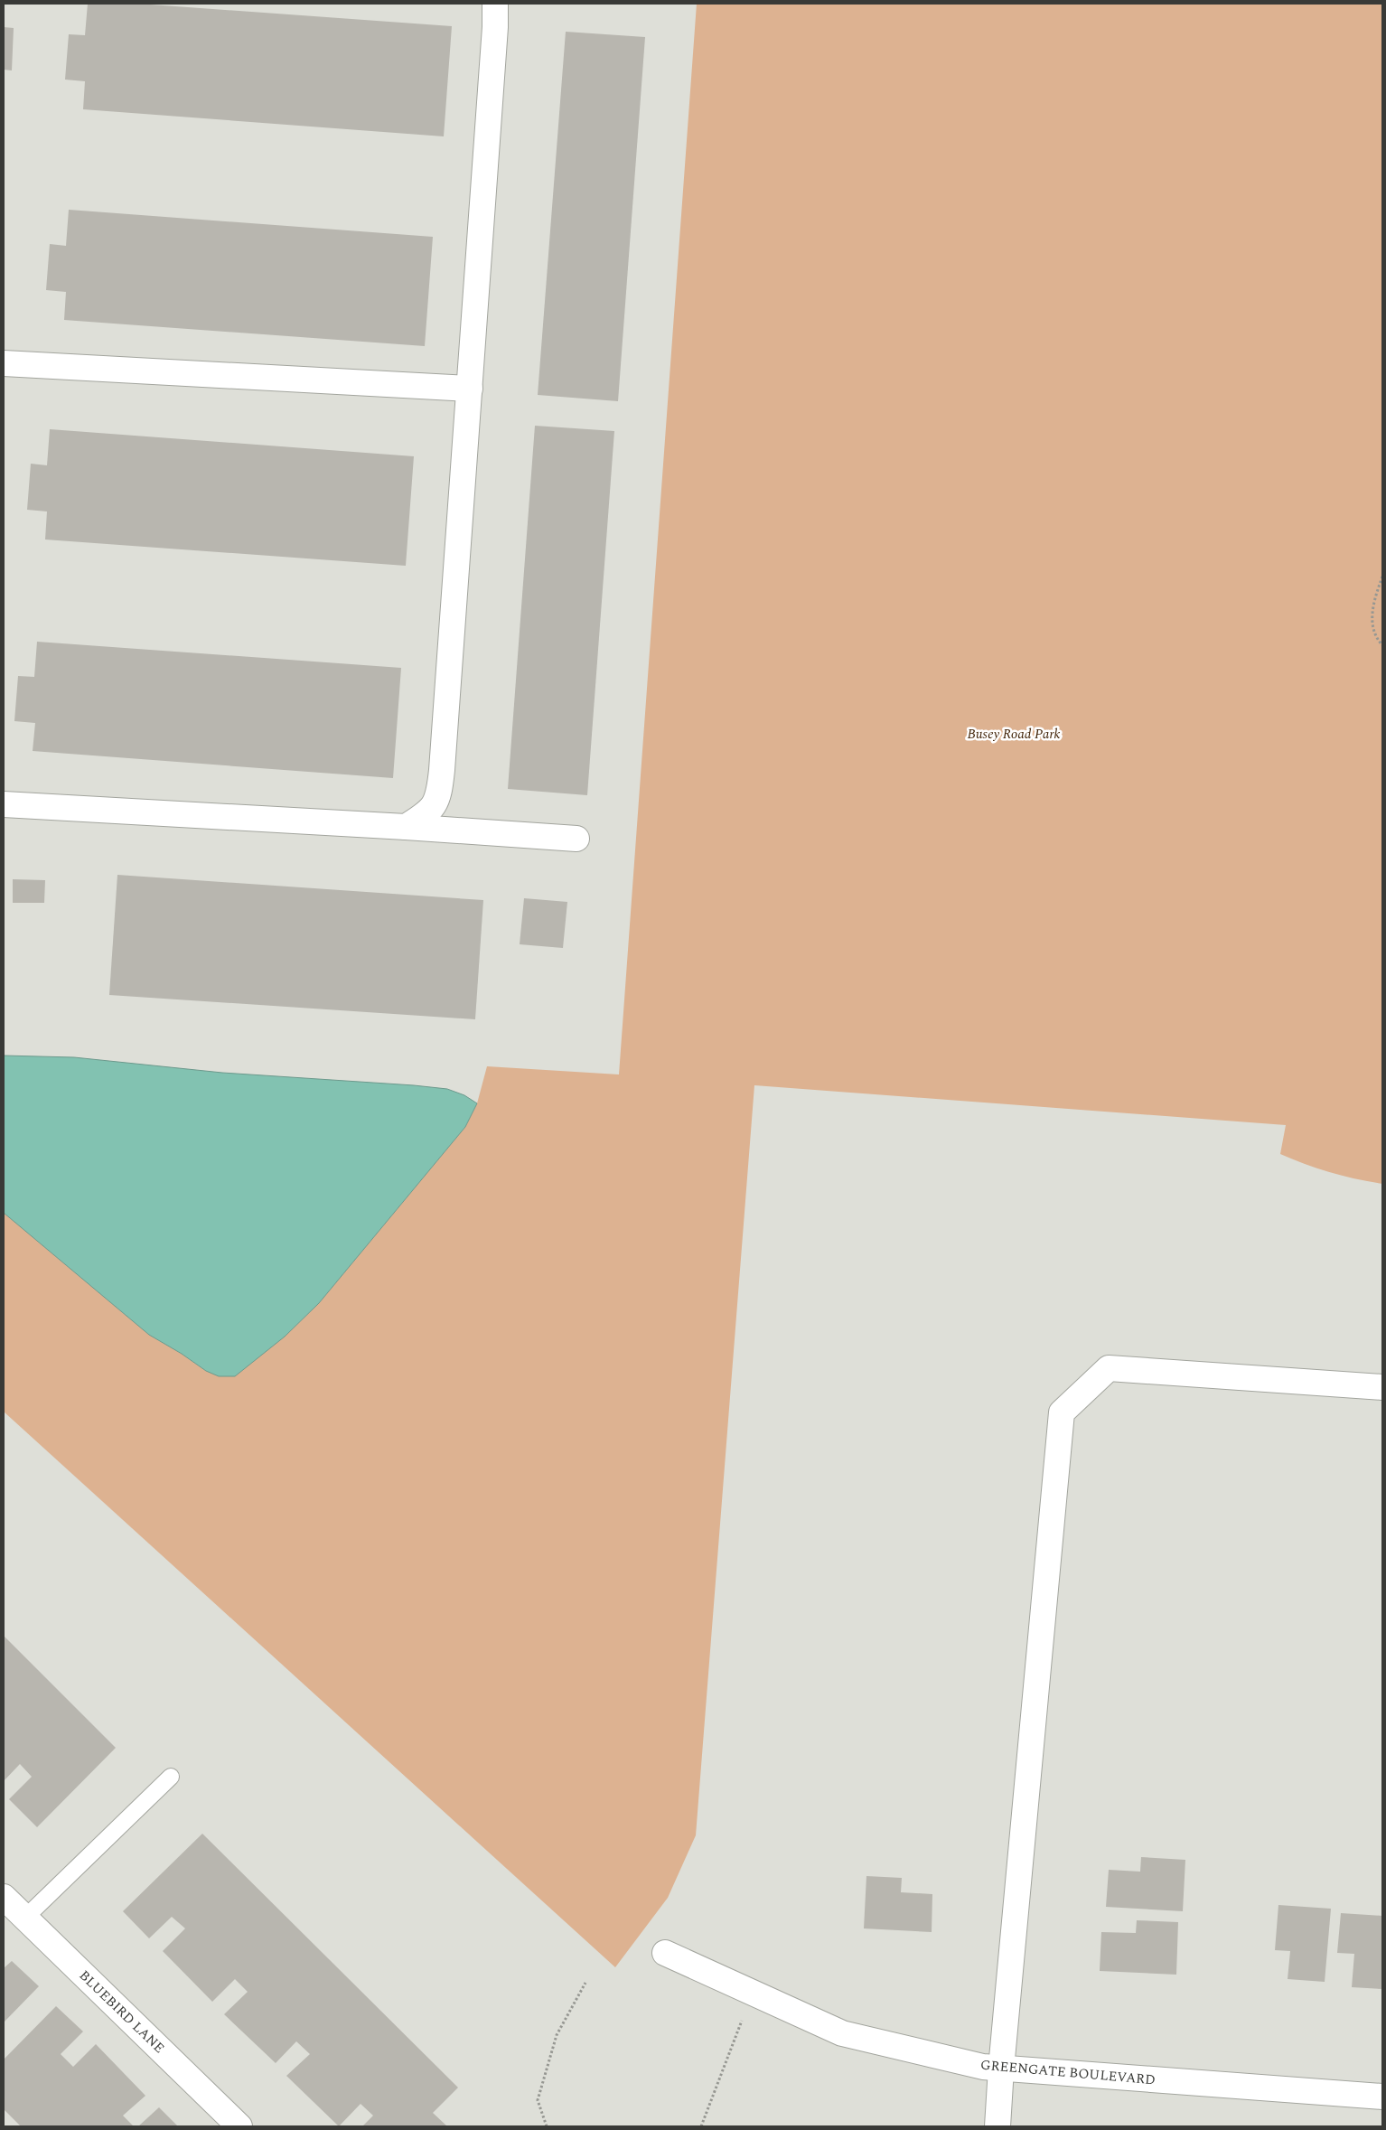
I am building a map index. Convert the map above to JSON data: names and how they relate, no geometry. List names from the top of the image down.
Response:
{
  "streets": {
    "street": ["BLUEBIRD LANE", "GREENGATE BOULEVARD"]
  },
  "parks": ["Busey Road Park"]
}
